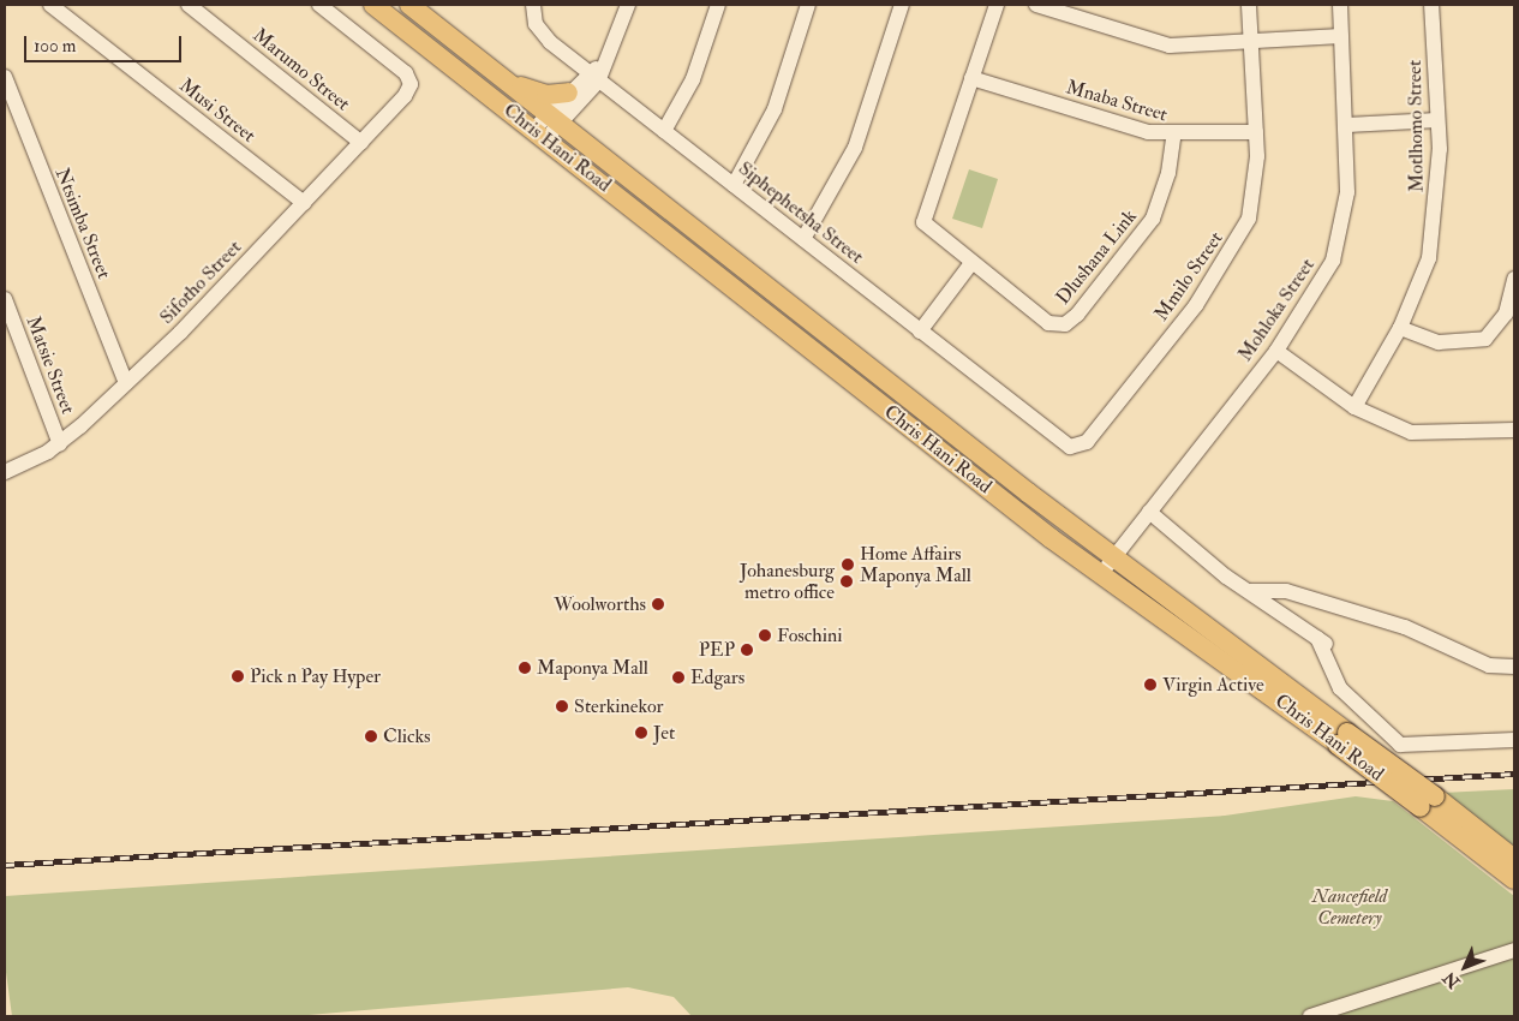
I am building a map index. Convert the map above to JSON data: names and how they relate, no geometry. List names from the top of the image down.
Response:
{
  "streets": {
    "main road": ["Chris Hani Road"],
    "street": [
      "Marumo Street",
      "Mnaba Street",
      "Musi Street",
      "Motlhomo Street",
      "Siphephetsha Street",
      "Ntsimba Street",
      "Dlushana Link",
      "Mmilo Street",
      "Sifotho Street",
      "Mohloka Street",
      "Matsie Street"
    ]
  },
  "crossings": [
    ["Marumo Street", "Sifotho Street"],
    ["Mnaba Street", "Dlushana Link"],
    ["Mnaba Street", "Mmilo Street"],
    ["Musi Street", "Sifotho Street"],
    ["Chris Hani Road", "Mohloka Street"],
    ["Siphephetsha Street", "Mmilo Street"],
    ["Ntsimba Street", "Sifotho Street"],
    ["Sifotho Street", "Matsie Street"]
  ],
  "parks": ["Nancefield Cemetery"],
  "places": [
    "Home Affairs Maponya Mall",
    "Johanesburg metro office",
    "Woolworths",
    "Foschini",
    "PEP",
    "Maponya Mall",
    "Pick n Pay Hyper",
    "Edgars",
    "Virgin Active",
    "Sterkinekor",
    "Jet",
    "Clicks"
  ],
  "scale_bar": "100 m",
  "north": "bottom left"
}
